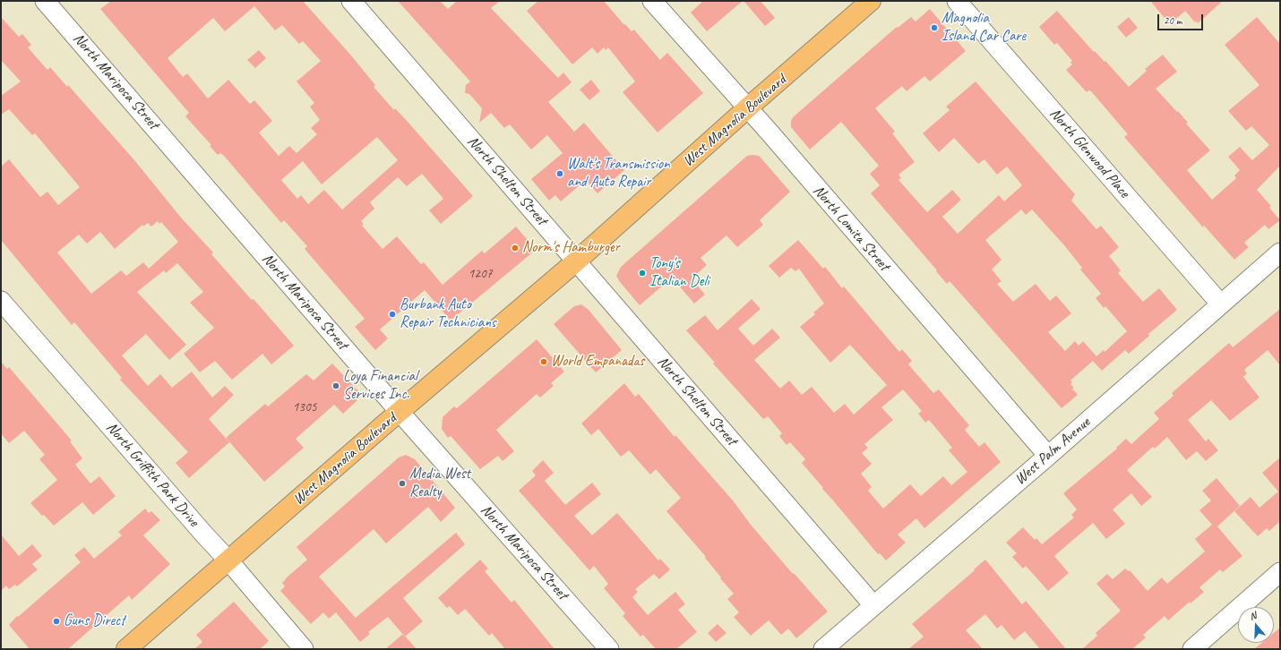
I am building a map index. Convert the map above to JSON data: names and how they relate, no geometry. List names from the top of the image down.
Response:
{
  "streets": {
    "main road": ["West Magnolia Boulevard"],
    "street": [
      "North Mariposa Street",
      "North Glenwood Place",
      "North Shelton Street",
      "North Lomita Street",
      "West Palm Avenue",
      "North Griffith Park Drive"
    ]
  },
  "crossings": [
    ["North Mariposa Street", "West Magnolia Boulevard"],
    ["West Magnolia Boulevard", "North Shelton Street"],
    ["West Magnolia Boulevard", "North Lomita Street"],
    ["West Magnolia Boulevard", "North Griffith Park Drive"],
    ["North Glenwood Place", "West Palm Avenue"],
    ["North Shelton Street", "West Palm Avenue"],
    ["North Lomita Street", "West Palm Avenue"]
  ],
  "places": [
    "Magnolia Island Car Care",
    "Walt's Transmission and Auto Repair",
    "Norm's Hamburger",
    "Tony's Italian Deli",
    "Burbank Auto Repair Technicians",
    "World Empanadas",
    "Loya Financial Services Inc.",
    "Media West Realty",
    "Guns Direct"
  ],
  "house_numbers": ["1207", "1305"],
  "scale_bar": "20 m",
  "north": "top"
}
